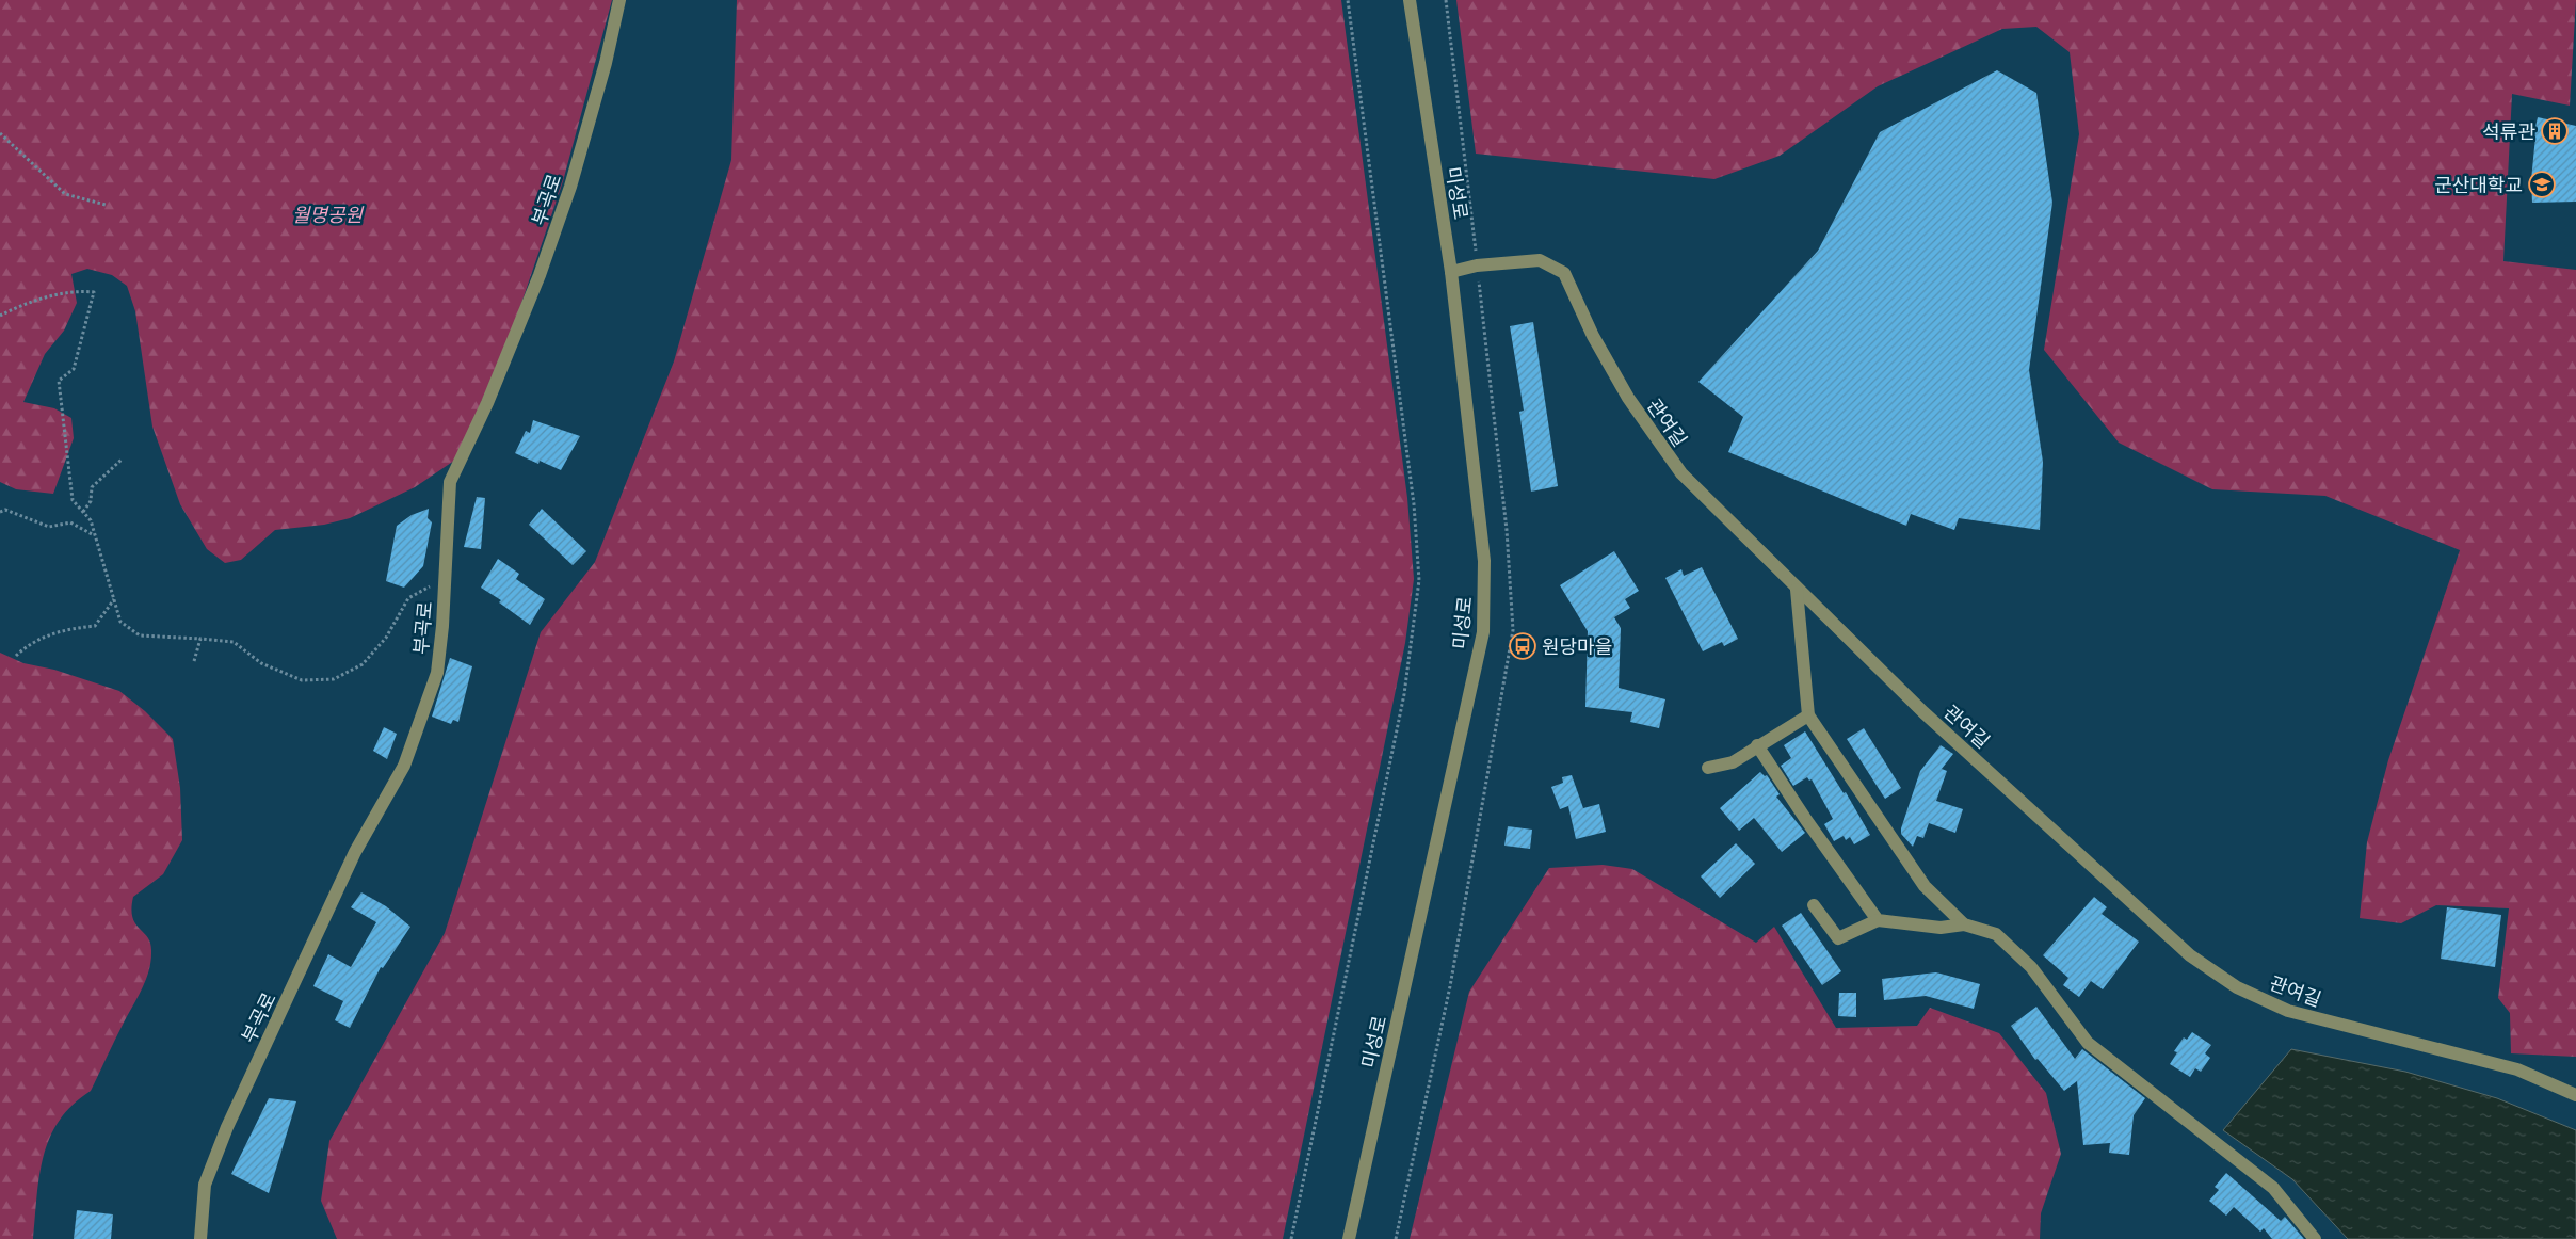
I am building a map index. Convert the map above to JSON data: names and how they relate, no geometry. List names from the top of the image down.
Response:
{
  "streets": {
    "street": ["미성로", "부곡로", "관여길"]
  },
  "crossings": [
    ["미성로", "관여길"]
  ],
  "parks": ["월명공원"],
  "places": {
    "building": ["석류관"],
    "school or university": ["군산대학교"],
    "bus stop": ["원당마을"]
  }
}
